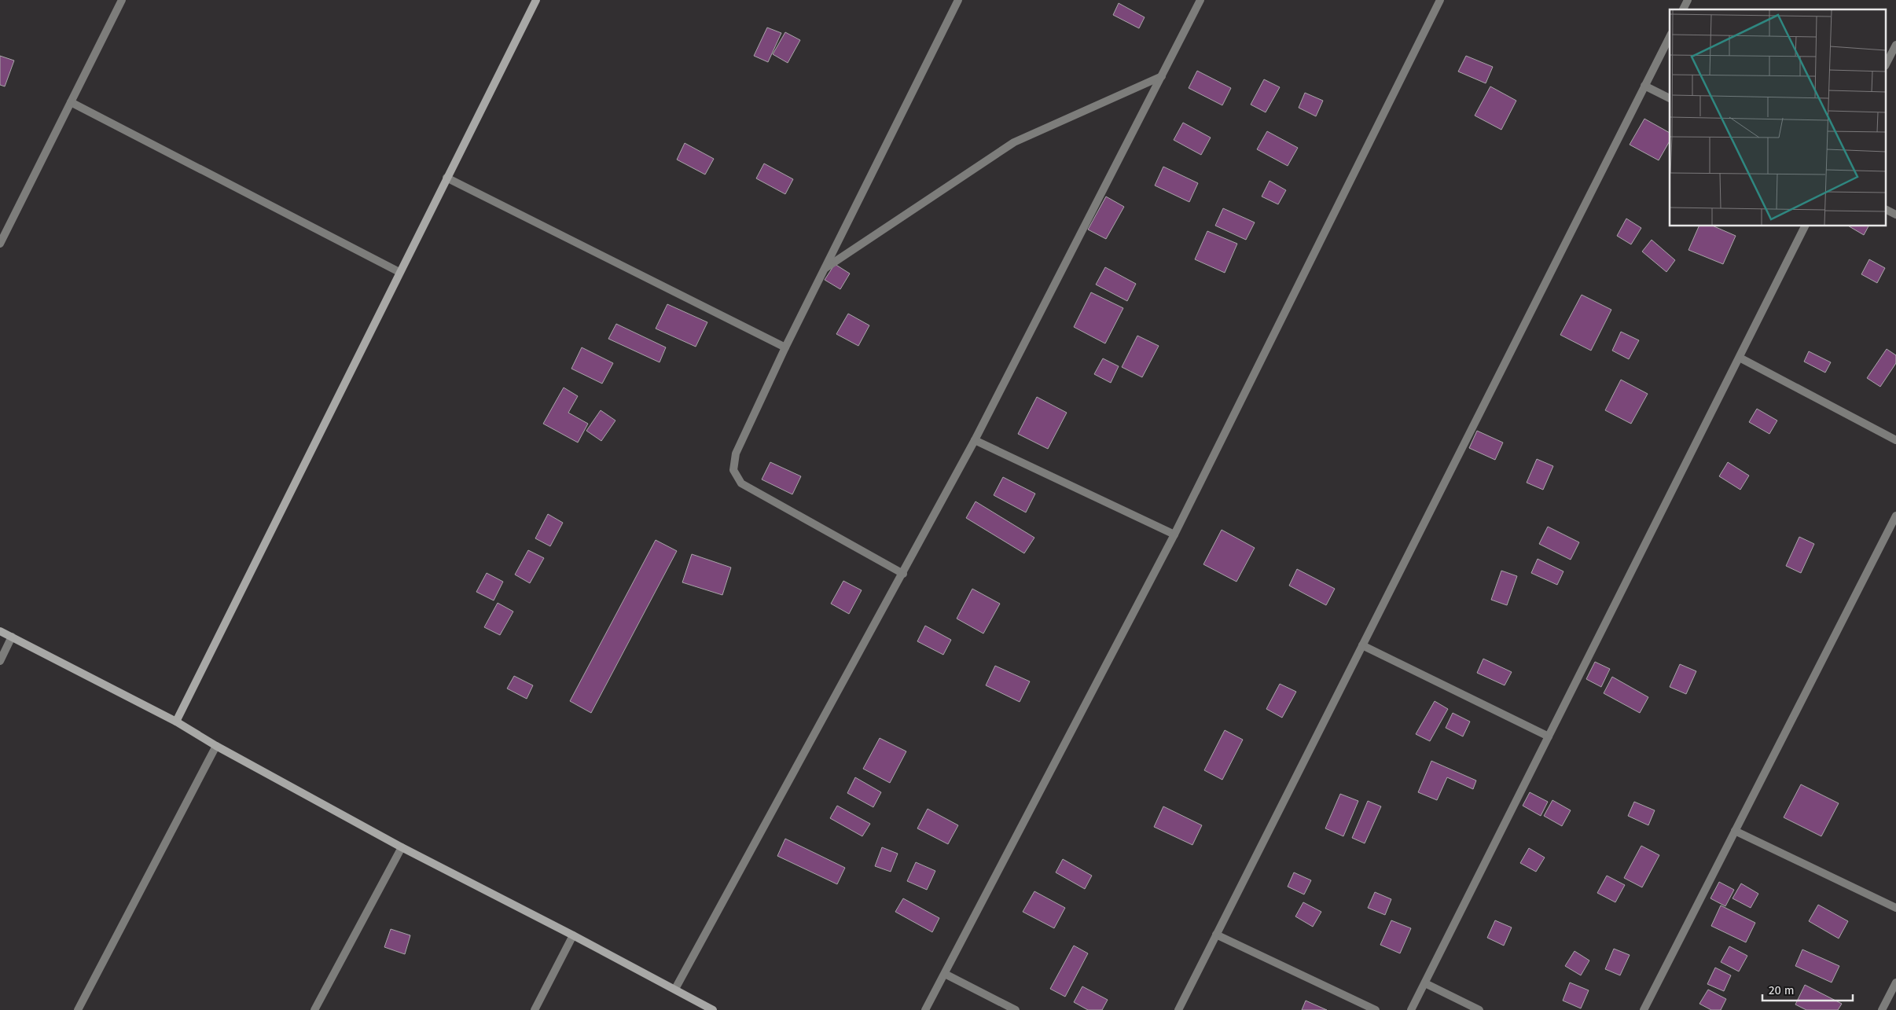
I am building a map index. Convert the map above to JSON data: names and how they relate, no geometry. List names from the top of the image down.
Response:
{
  "scale_bar": "20 m"
}
